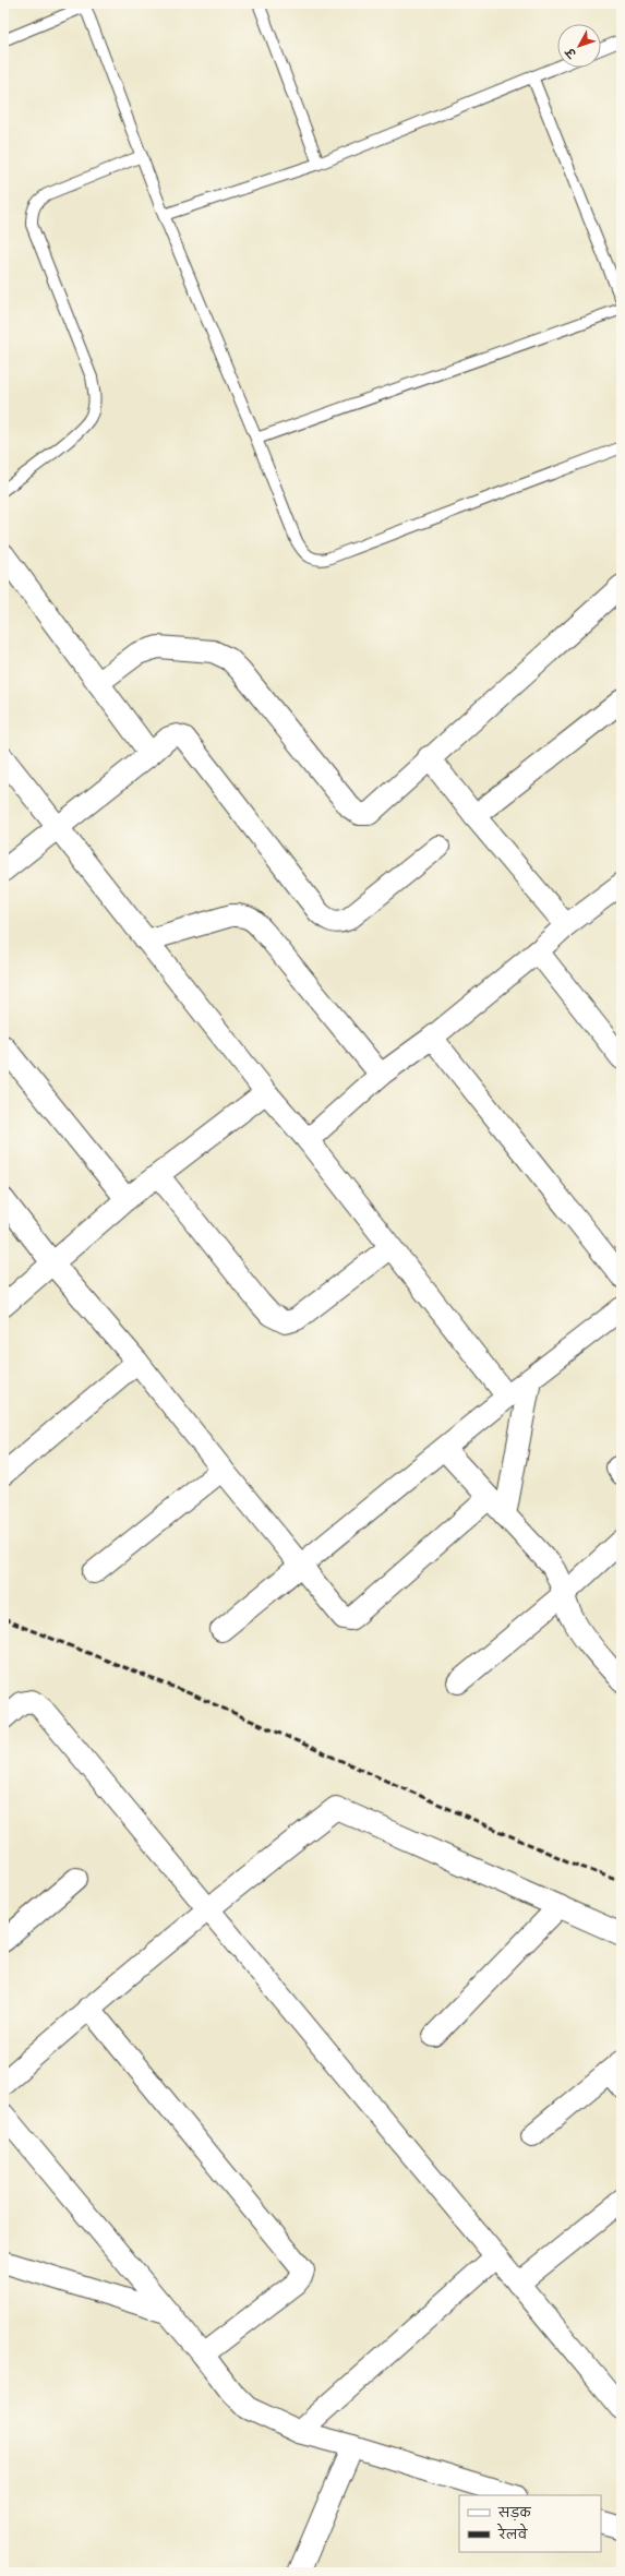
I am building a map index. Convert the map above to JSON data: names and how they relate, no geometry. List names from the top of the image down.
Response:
{
  "legend": ["सड़क", "रेलवे"],
  "north": "bottom left"
}
